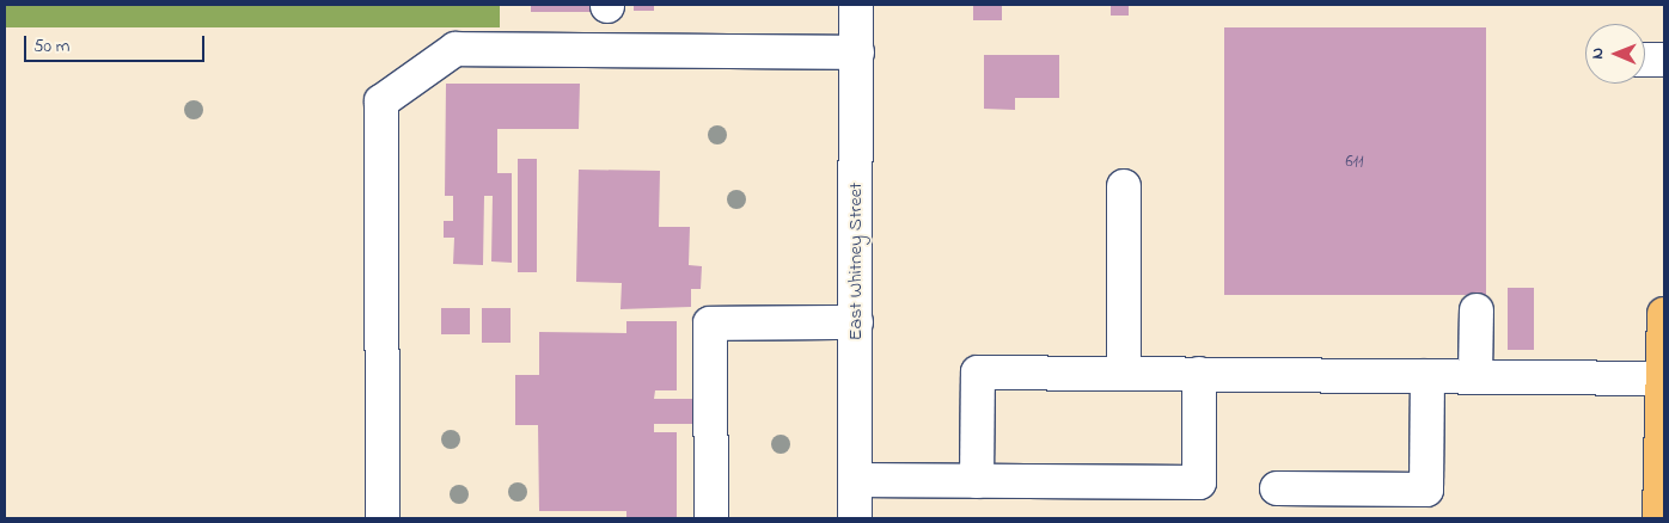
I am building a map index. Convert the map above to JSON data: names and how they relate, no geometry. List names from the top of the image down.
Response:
{
  "streets": {
    "street": ["East Whitney Street"]
  },
  "house_numbers": ["611"],
  "scale_bar": "50 m",
  "north": "left"
}
